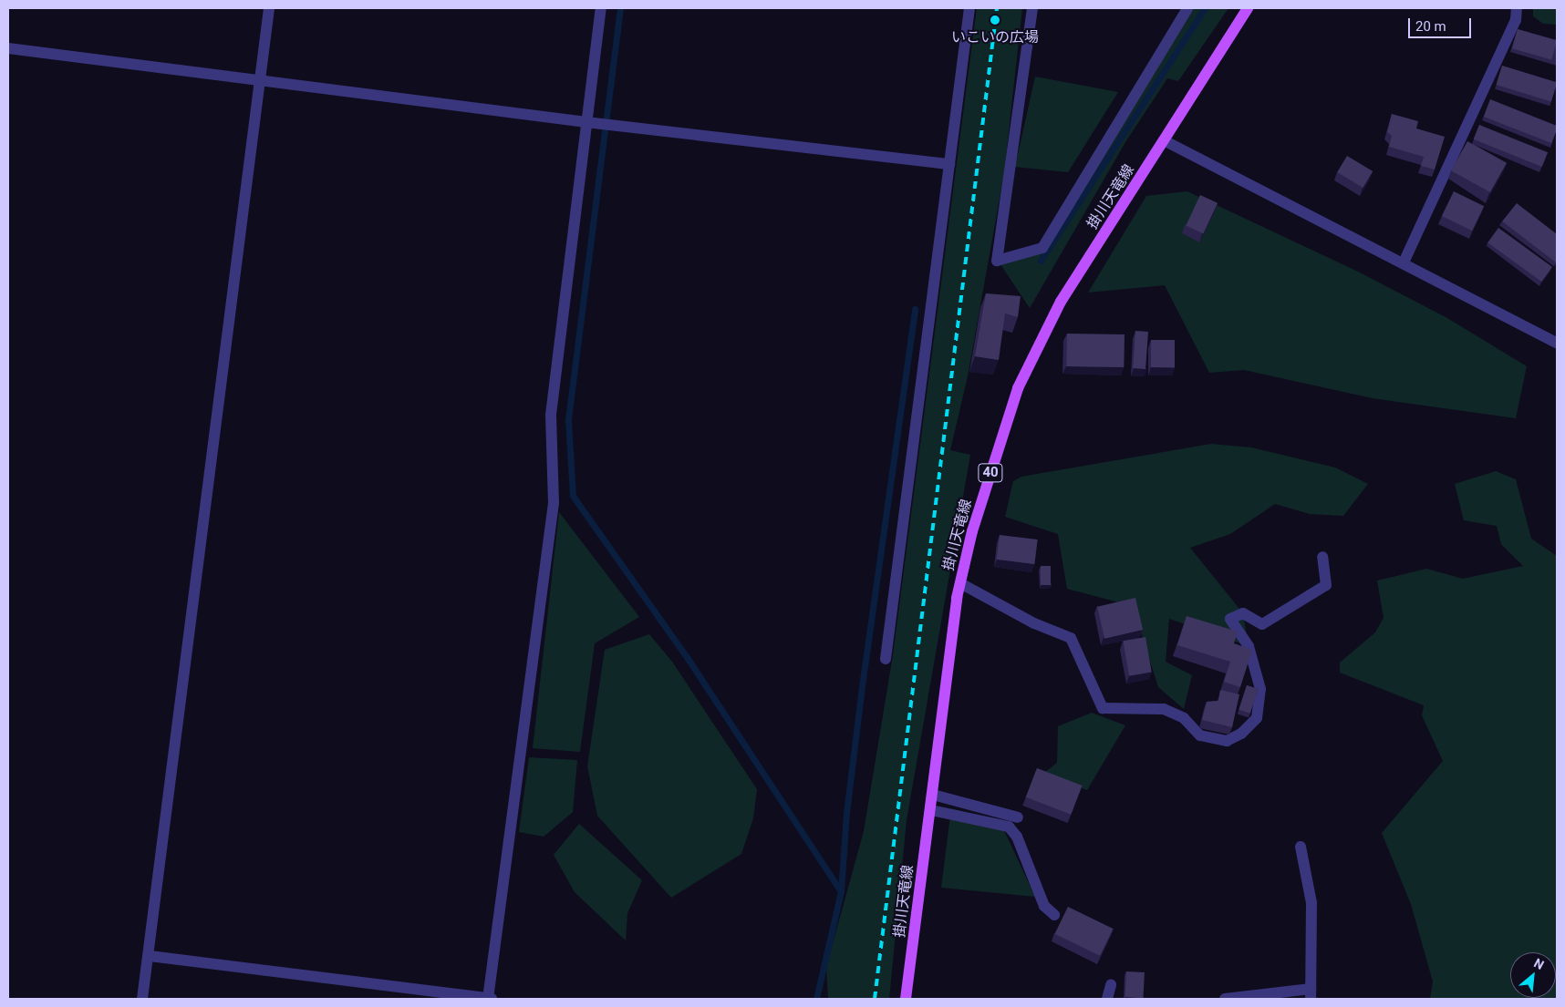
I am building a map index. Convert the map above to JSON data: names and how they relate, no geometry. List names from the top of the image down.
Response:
{
  "streets": {
    "main road": ["掛川天竜線", "40"]
  },
  "places": ["いこいの広場"],
  "scale_bar": "20 m",
  "north": "top right"
}
